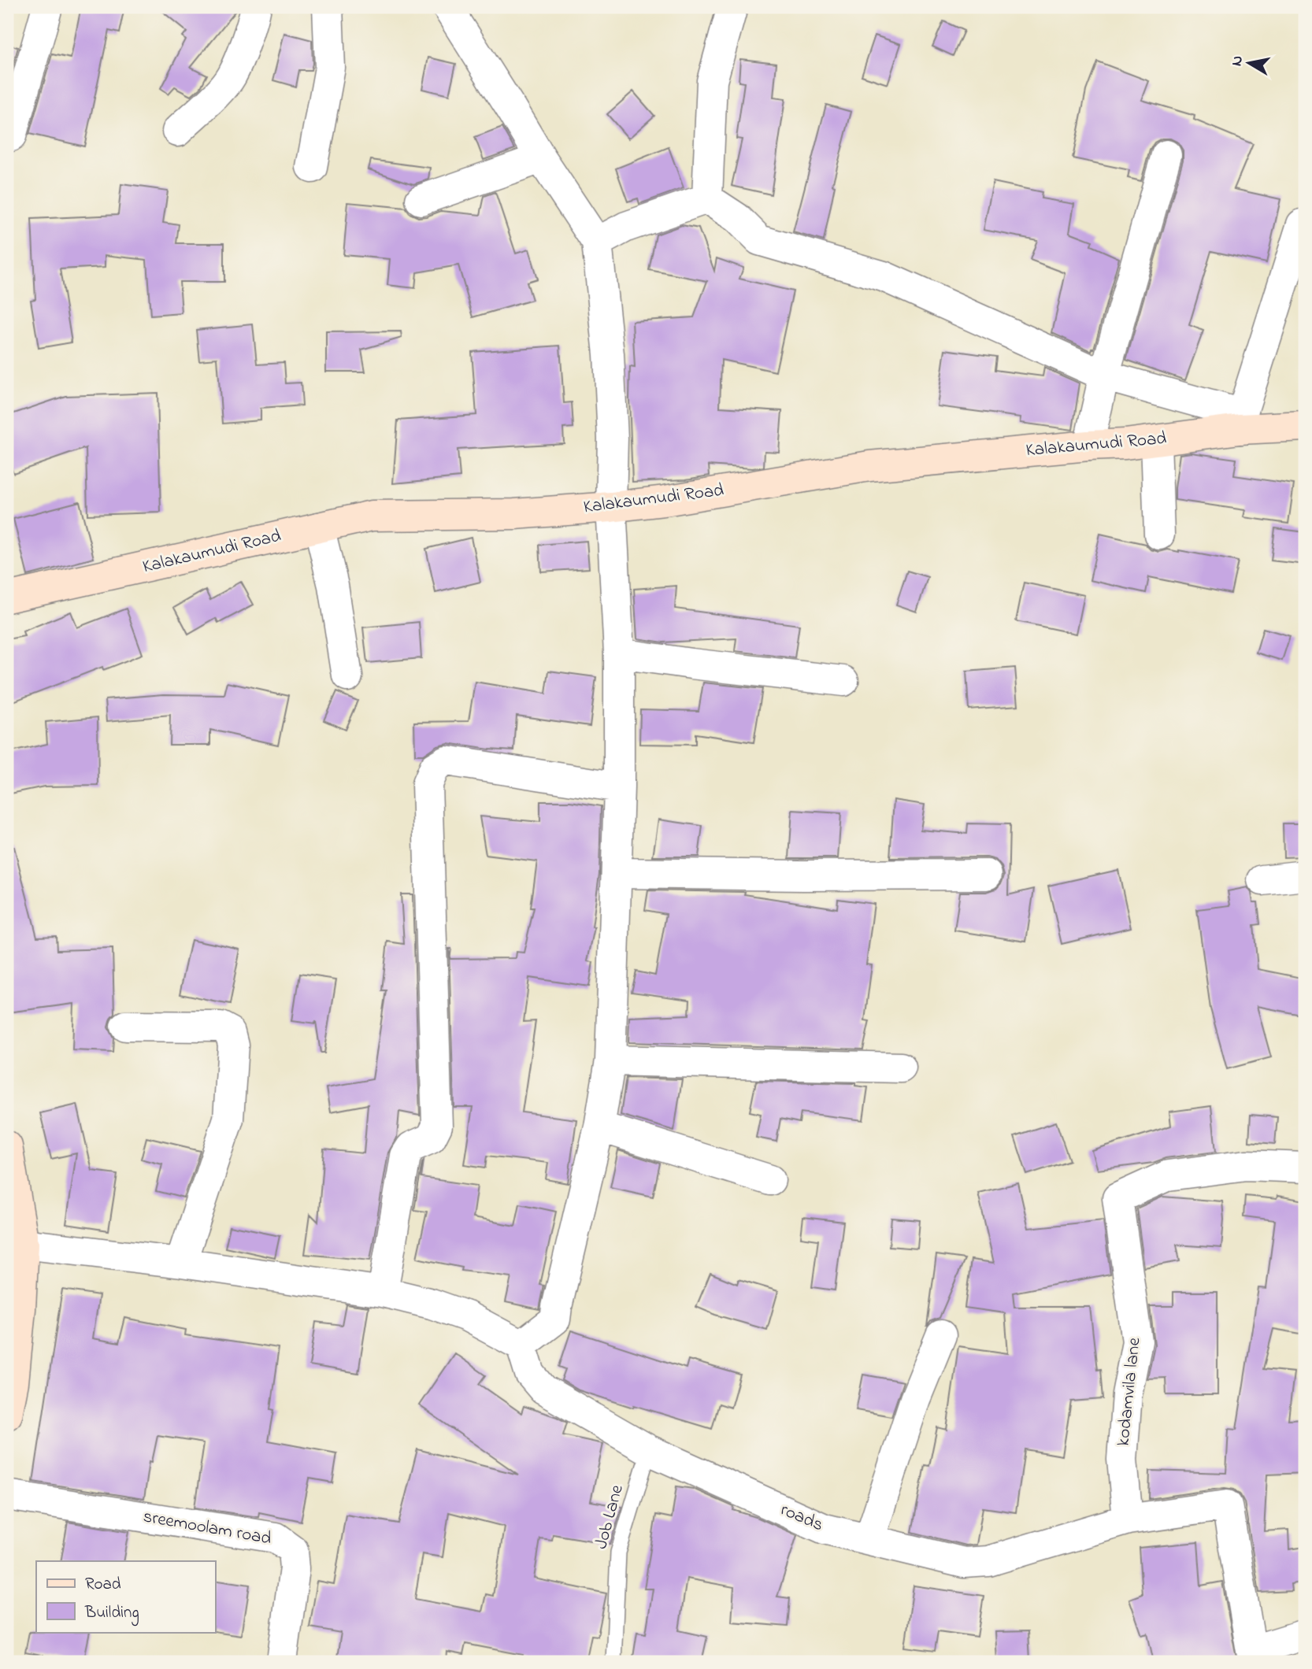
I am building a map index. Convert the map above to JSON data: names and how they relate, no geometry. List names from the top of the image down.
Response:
{
  "streets": {
    "street": [
      "Kalakaumudi Road",
      "kodamvila lane",
      "roads",
      "sreemoolam road"
    ],
    "lane": ["Job Lane"]
  },
  "crossings": [
    ["kodamvila lane", "roads"],
    ["Job Lane", "roads"]
  ],
  "legend": ["Road", "Building"],
  "north": "left"
}
